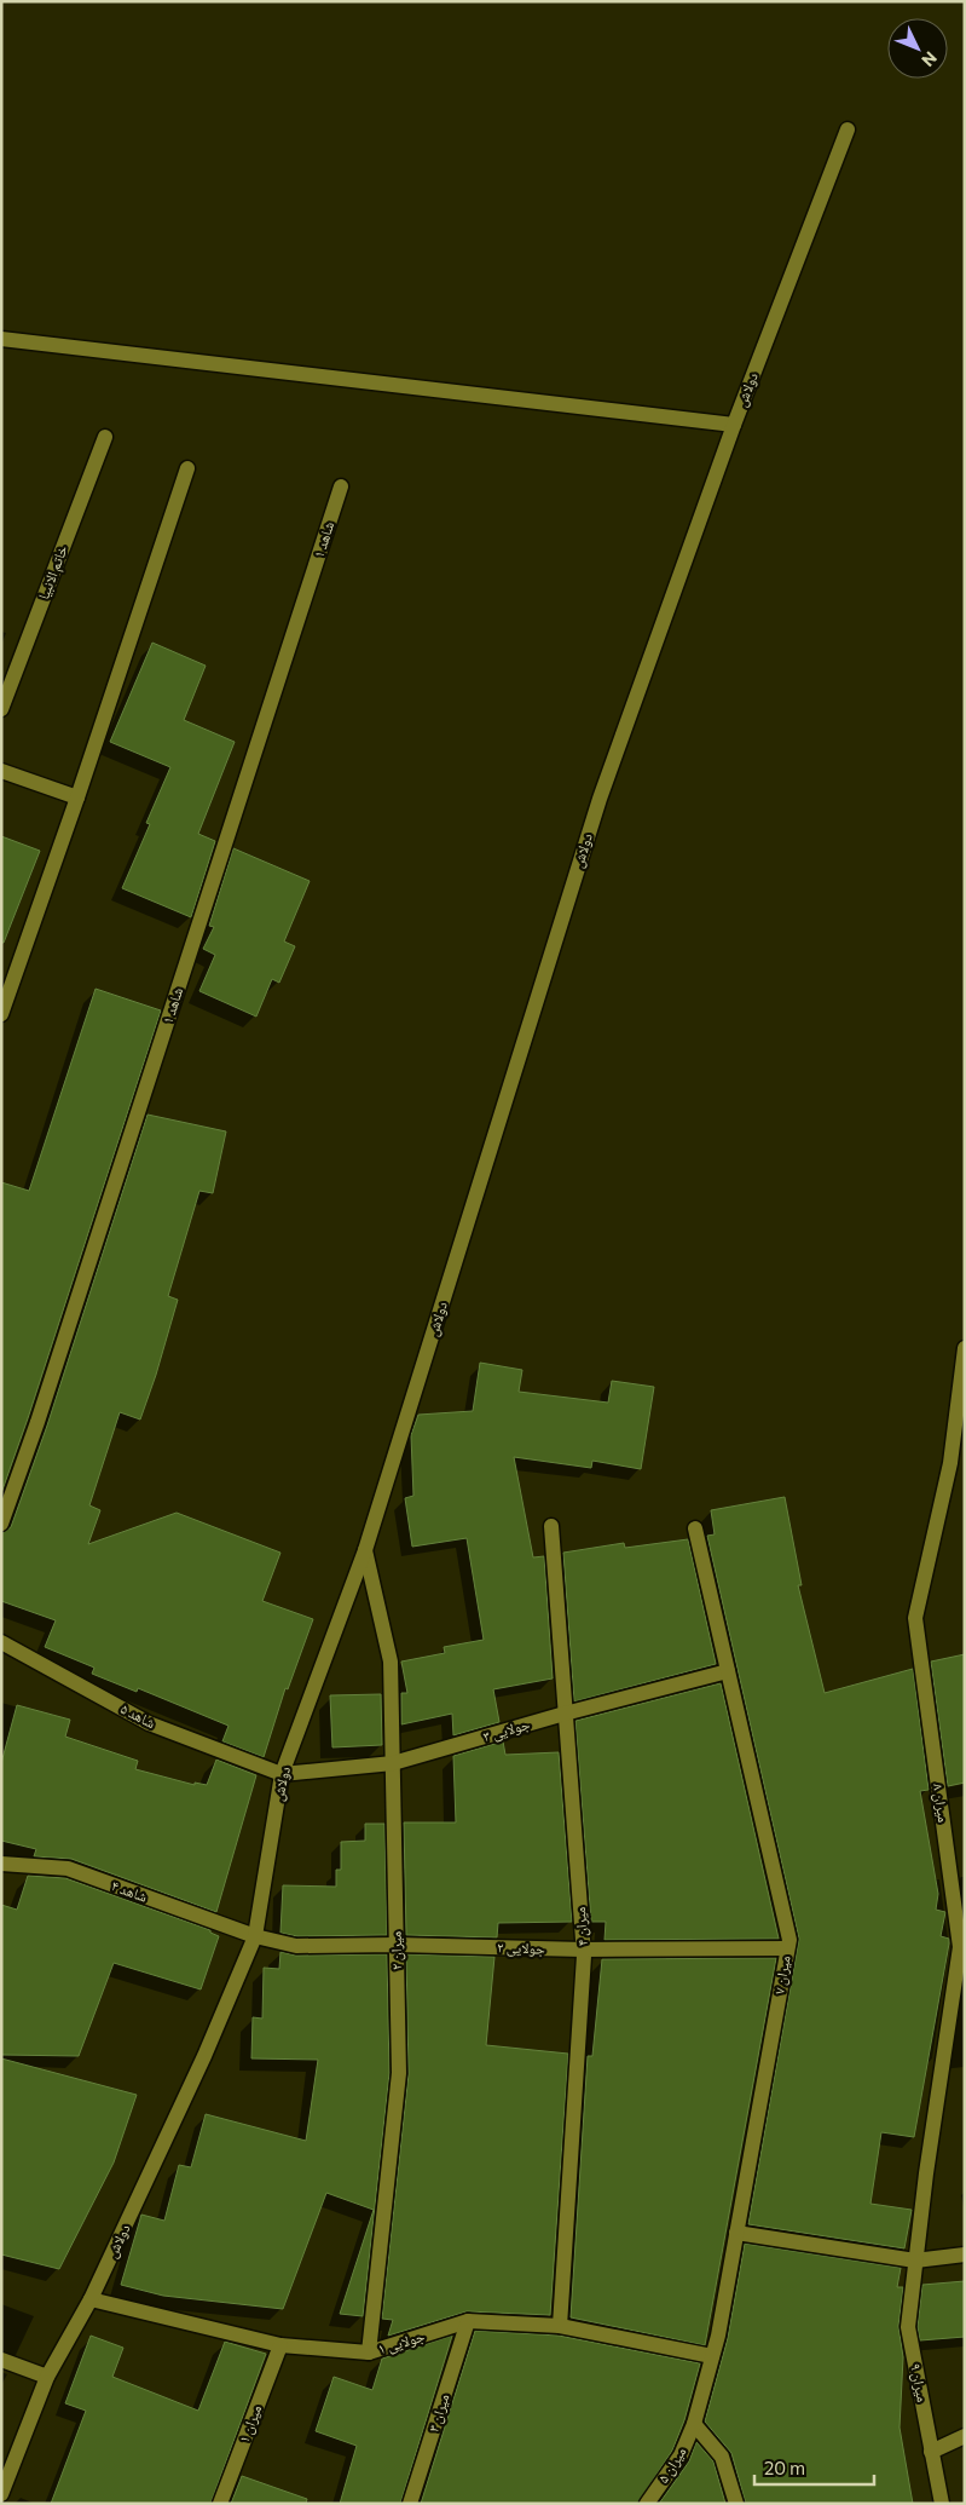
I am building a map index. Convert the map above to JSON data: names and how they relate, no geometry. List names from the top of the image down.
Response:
{
  "streets": {
    "street": [
      "دولاش",
      "شاهد ۱",
      "خاتم الانبیا",
      "شاهد ۵",
      "جولایی ۳",
      "میران ۸",
      "شاهد ۴",
      "میران ۴",
      "جولایی ۲",
      "میران ۲",
      "میران ۷",
      "جولایی ۱",
      "میران ۹",
      "میران ۳",
      "میران ۱",
      "میران ۵"
    ]
  },
  "crossings": [
    ["دولاش", "شاهد ۵"],
    ["دولاش", "جولایی ۳"],
    ["دولاش", "شاهد ۴"],
    ["دولاش", "جولایی ۲"],
    ["دولاش", "میران ۲"],
    ["دولاش", "جولایی ۱"],
    ["شاهد ۵", "جولایی ۳"],
    ["جولایی ۳", "میران ۴"],
    ["جولایی ۳", "میران ۲"],
    ["جولایی ۳", "میران ۷"],
    ["میران ۸", "میران ۹"],
    ["شاهد ۴", "جولایی ۲"],
    ["میران ۴", "جولایی ۲"],
    ["میران ۴", "جولایی ۱"],
    ["جولایی ۲", "میران ۲"],
    ["جولایی ۲", "میران ۷"],
    ["میران ۲", "جولایی ۱"],
    ["میران ۷", "جولایی ۱"],
    ["میران ۷", "میران ۵"],
    ["جولایی ۱", "میران ۳"],
    ["جولایی ۱", "میران ۱"]
  ],
  "scale_bar": "20 m",
  "north": "bottom right"
}
